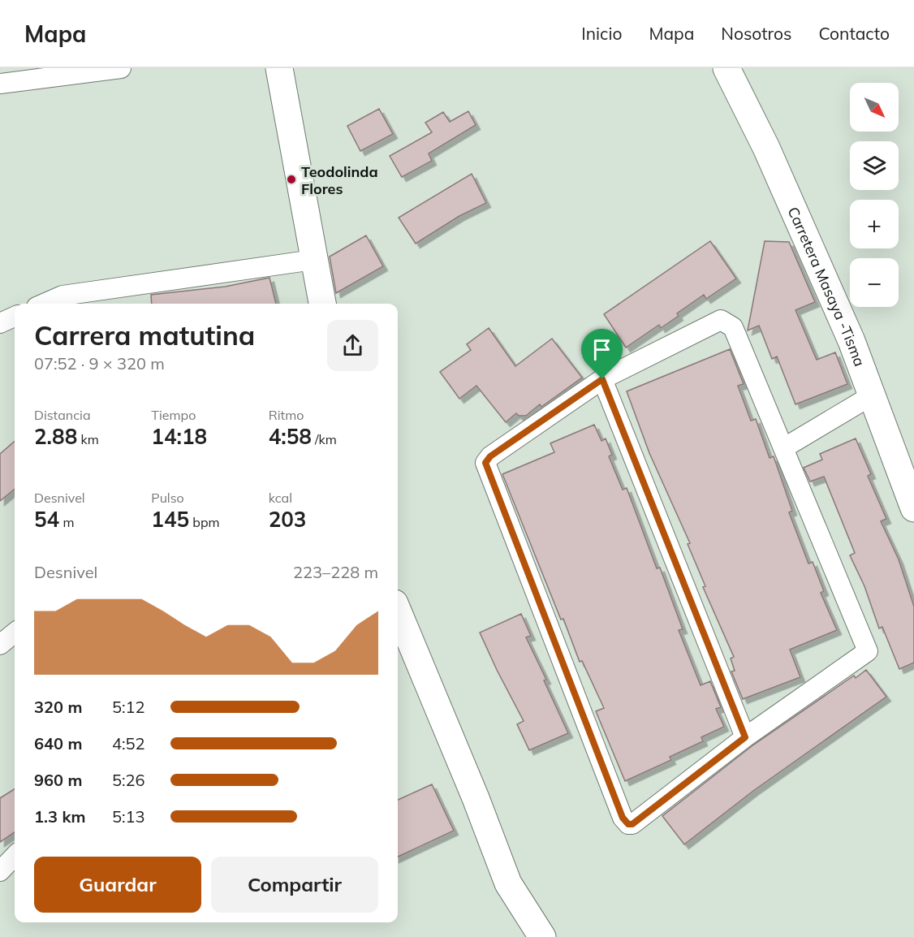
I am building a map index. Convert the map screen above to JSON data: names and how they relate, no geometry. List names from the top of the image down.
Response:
{
  "streets": {
    "street": ["Carretera Masaya -Tisma"]
  },
  "places": ["Teodolinda Flores"],
  "north": "bottom right",
  "page": {
    "header": "Mapa",
    "nav": [
      "Inicio",
      "Mapa",
      "Nosotros",
      "Contacto"
    ],
    "map_buttons": ["+", "−"],
    "heading": ["Carrera matutina", "07:52 · 9 × 320 m"],
    "stats": [
      ["Distancia", "2.88 km"],
      ["Tiempo", "14:18"],
      ["Ritmo", "4:58 /km"],
      ["Desnivel", "54 m"],
      ["Pulso", "145 bpm"],
      ["kcal", "203"]
    ],
    "chart": ["Desnivel", "223–228 m"],
    "list": [
      {
        "name": "320 m",
        "note": "5:12"
      },
      {
        "name": "640 m",
        "note": "4:52"
      },
      {
        "name": "960 m",
        "note": "5:26"
      },
      {
        "name": "1.3 km",
        "note": "5:13"
      }
    ],
    "buttons": ["Guardar", "Compartir"]
  }
}
